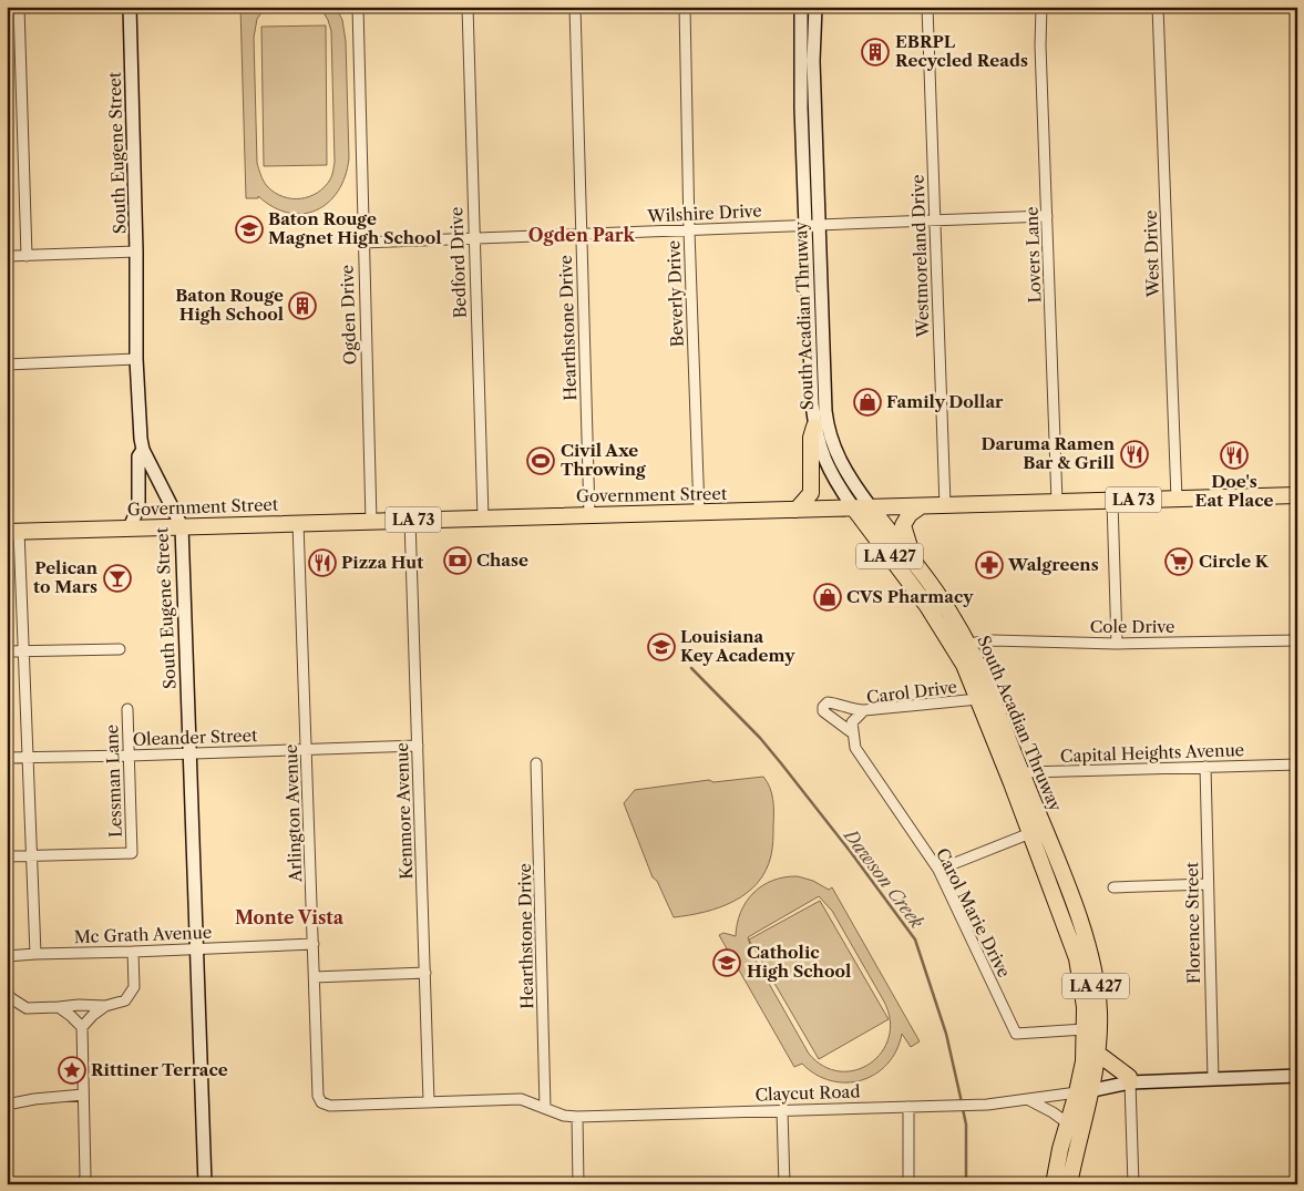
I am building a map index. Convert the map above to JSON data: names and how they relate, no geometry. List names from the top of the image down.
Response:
{
  "streets": {
    "main road": [
      "South Acadian Thruway",
      "Government Street",
      "LA 73",
      "LA 427"
    ],
    "street": [
      "South Eugene Street",
      "Wilshire Drive",
      "West Drive",
      "Lovers Lane",
      "Westmoreland Drive",
      "Bedford Drive",
      "Beverly Drive",
      "Ogden Drive",
      "Hearthstone Drive",
      "Cole Drive",
      "Carol Drive",
      "Oleander Street",
      "Capital Heights Avenue",
      "Lessman Lane",
      "Kenmore Avenue",
      "Arlington Avenue",
      "Carol Marie Drive",
      "Florence Street",
      "Mc Grath Avenue",
      "Claycut Road"
    ]
  },
  "crossings": [
    ["South Eugene Street", "Government Street"],
    ["South Eugene Street", "Oleander Street"],
    ["South Eugene Street", "Mc Grath Avenue"],
    ["Wilshire Drive", "Lovers Lane"],
    ["Wilshire Drive", "Westmoreland Drive"],
    ["Wilshire Drive", "Bedford Drive"],
    ["Wilshire Drive", "Beverly Drive"],
    ["Wilshire Drive", "Ogden Drive"],
    ["Wilshire Drive", "South Acadian Thruway"],
    ["Wilshire Drive", "Hearthstone Drive"],
    ["West Drive", "Government Street"],
    ["Lovers Lane", "Government Street"],
    ["Westmoreland Drive", "Government Street"],
    ["Bedford Drive", "Government Street"],
    ["Beverly Drive", "Government Street"],
    ["Ogden Drive", "Government Street"],
    ["South Acadian Thruway", "Government Street"],
    ["South Acadian Thruway", "Cole Drive"],
    ["South Acadian Thruway", "Carol Drive"],
    ["South Acadian Thruway", "Capital Heights Avenue"],
    ["South Acadian Thruway", "Carol Marie Drive"],
    ["South Acadian Thruway", "Claycut Road"],
    ["Hearthstone Drive", "Government Street"],
    ["Hearthstone Drive", "Claycut Road"],
    ["Government Street", "Kenmore Avenue"],
    ["Government Street", "Arlington Avenue"],
    ["Carol Drive", "Carol Marie Drive"],
    ["Oleander Street", "Lessman Lane"],
    ["Oleander Street", "Kenmore Avenue"],
    ["Oleander Street", "Arlington Avenue"],
    ["Capital Heights Avenue", "Florence Street"],
    ["Kenmore Avenue", "Claycut Road"],
    ["Arlington Avenue", "Mc Grath Avenue"],
    ["Arlington Avenue", "Claycut Road"],
    ["Florence Street", "Claycut Road"]
  ],
  "districts": ["Ogden Park", "Monte Vista"],
  "water": ["Dawson Creek"],
  "places": {
    "building": ["EBRPL Recycled Reads", "Baton Rouge High School"],
    "school or university": ["Baton Rouge Magnet High School", "Louisiana Key Academy", "Catholic High School"],
    "shop": ["Family Dollar", "CVS Pharmacy"],
    "restaurant": ["Daruma Ramen Bar & Grill", "Doe's Eat Place", "Pizza Hut"],
    "sports": ["Civil Axe Throwing"],
    "bank": ["Chase"],
    "supermarket": ["Circle K"],
    "pharmacy": ["Walgreens"],
    "bar": ["Pelican to Mars"],
    "place": ["Rittiner Terrace"]
  }
}
